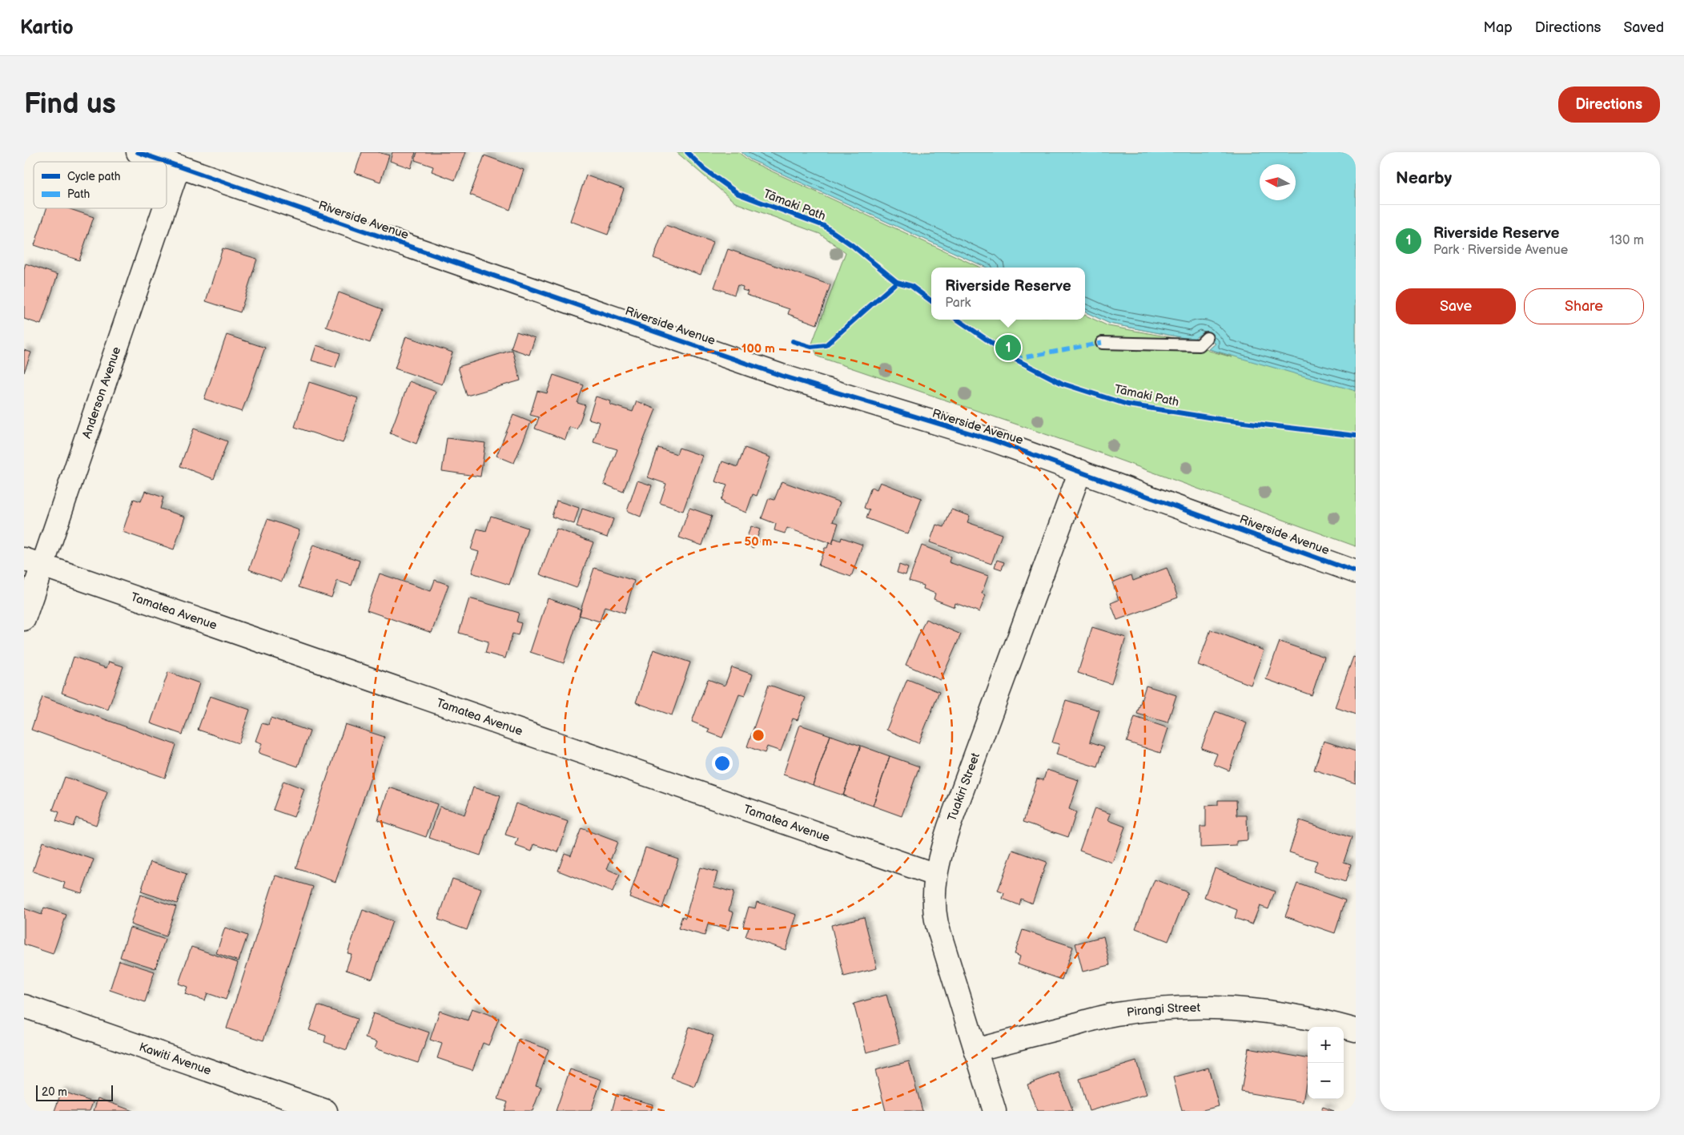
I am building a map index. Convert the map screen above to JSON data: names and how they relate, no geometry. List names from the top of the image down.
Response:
{
  "streets": {
    "street": [
      "Riverside Avenue",
      "Anderson Avenue",
      "Tamatea Avenue",
      "Tuakiri Street",
      "Pirangi Street",
      "Kawiti Avenue"
    ],
    "cycle path": ["Tāmaki Path"]
  },
  "crossings": [
    ["Riverside Avenue", "Anderson Avenue"],
    ["Riverside Avenue", "Tuakiri Street"],
    ["Anderson Avenue", "Tamatea Avenue"],
    ["Tamatea Avenue", "Tuakiri Street"],
    ["Tuakiri Street", "Pirangi Street"]
  ],
  "legend": ["Cycle path", "Path"],
  "scale_bar": "20 m",
  "north": "left",
  "page": {
    "header": "Kartio",
    "nav": ["Map", "Directions", "Saved"],
    "buttons": [
      "Directions",
      ["Save", "Share"]
    ],
    "title": "Find us",
    "heading": "Nearby",
    "list": [
      {
        "mark": "1",
        "name": "Riverside Reserve",
        "note": "Park · Riverside Avenue",
        "value": "130 m"
      }
    ],
    "popup": ["Riverside Reserve", "Park"],
    "pins": "1",
    "map_buttons": ["+", "−"],
    "scale": "20 m"
  },
  "rings": ["100 m", "50 m"]
}
